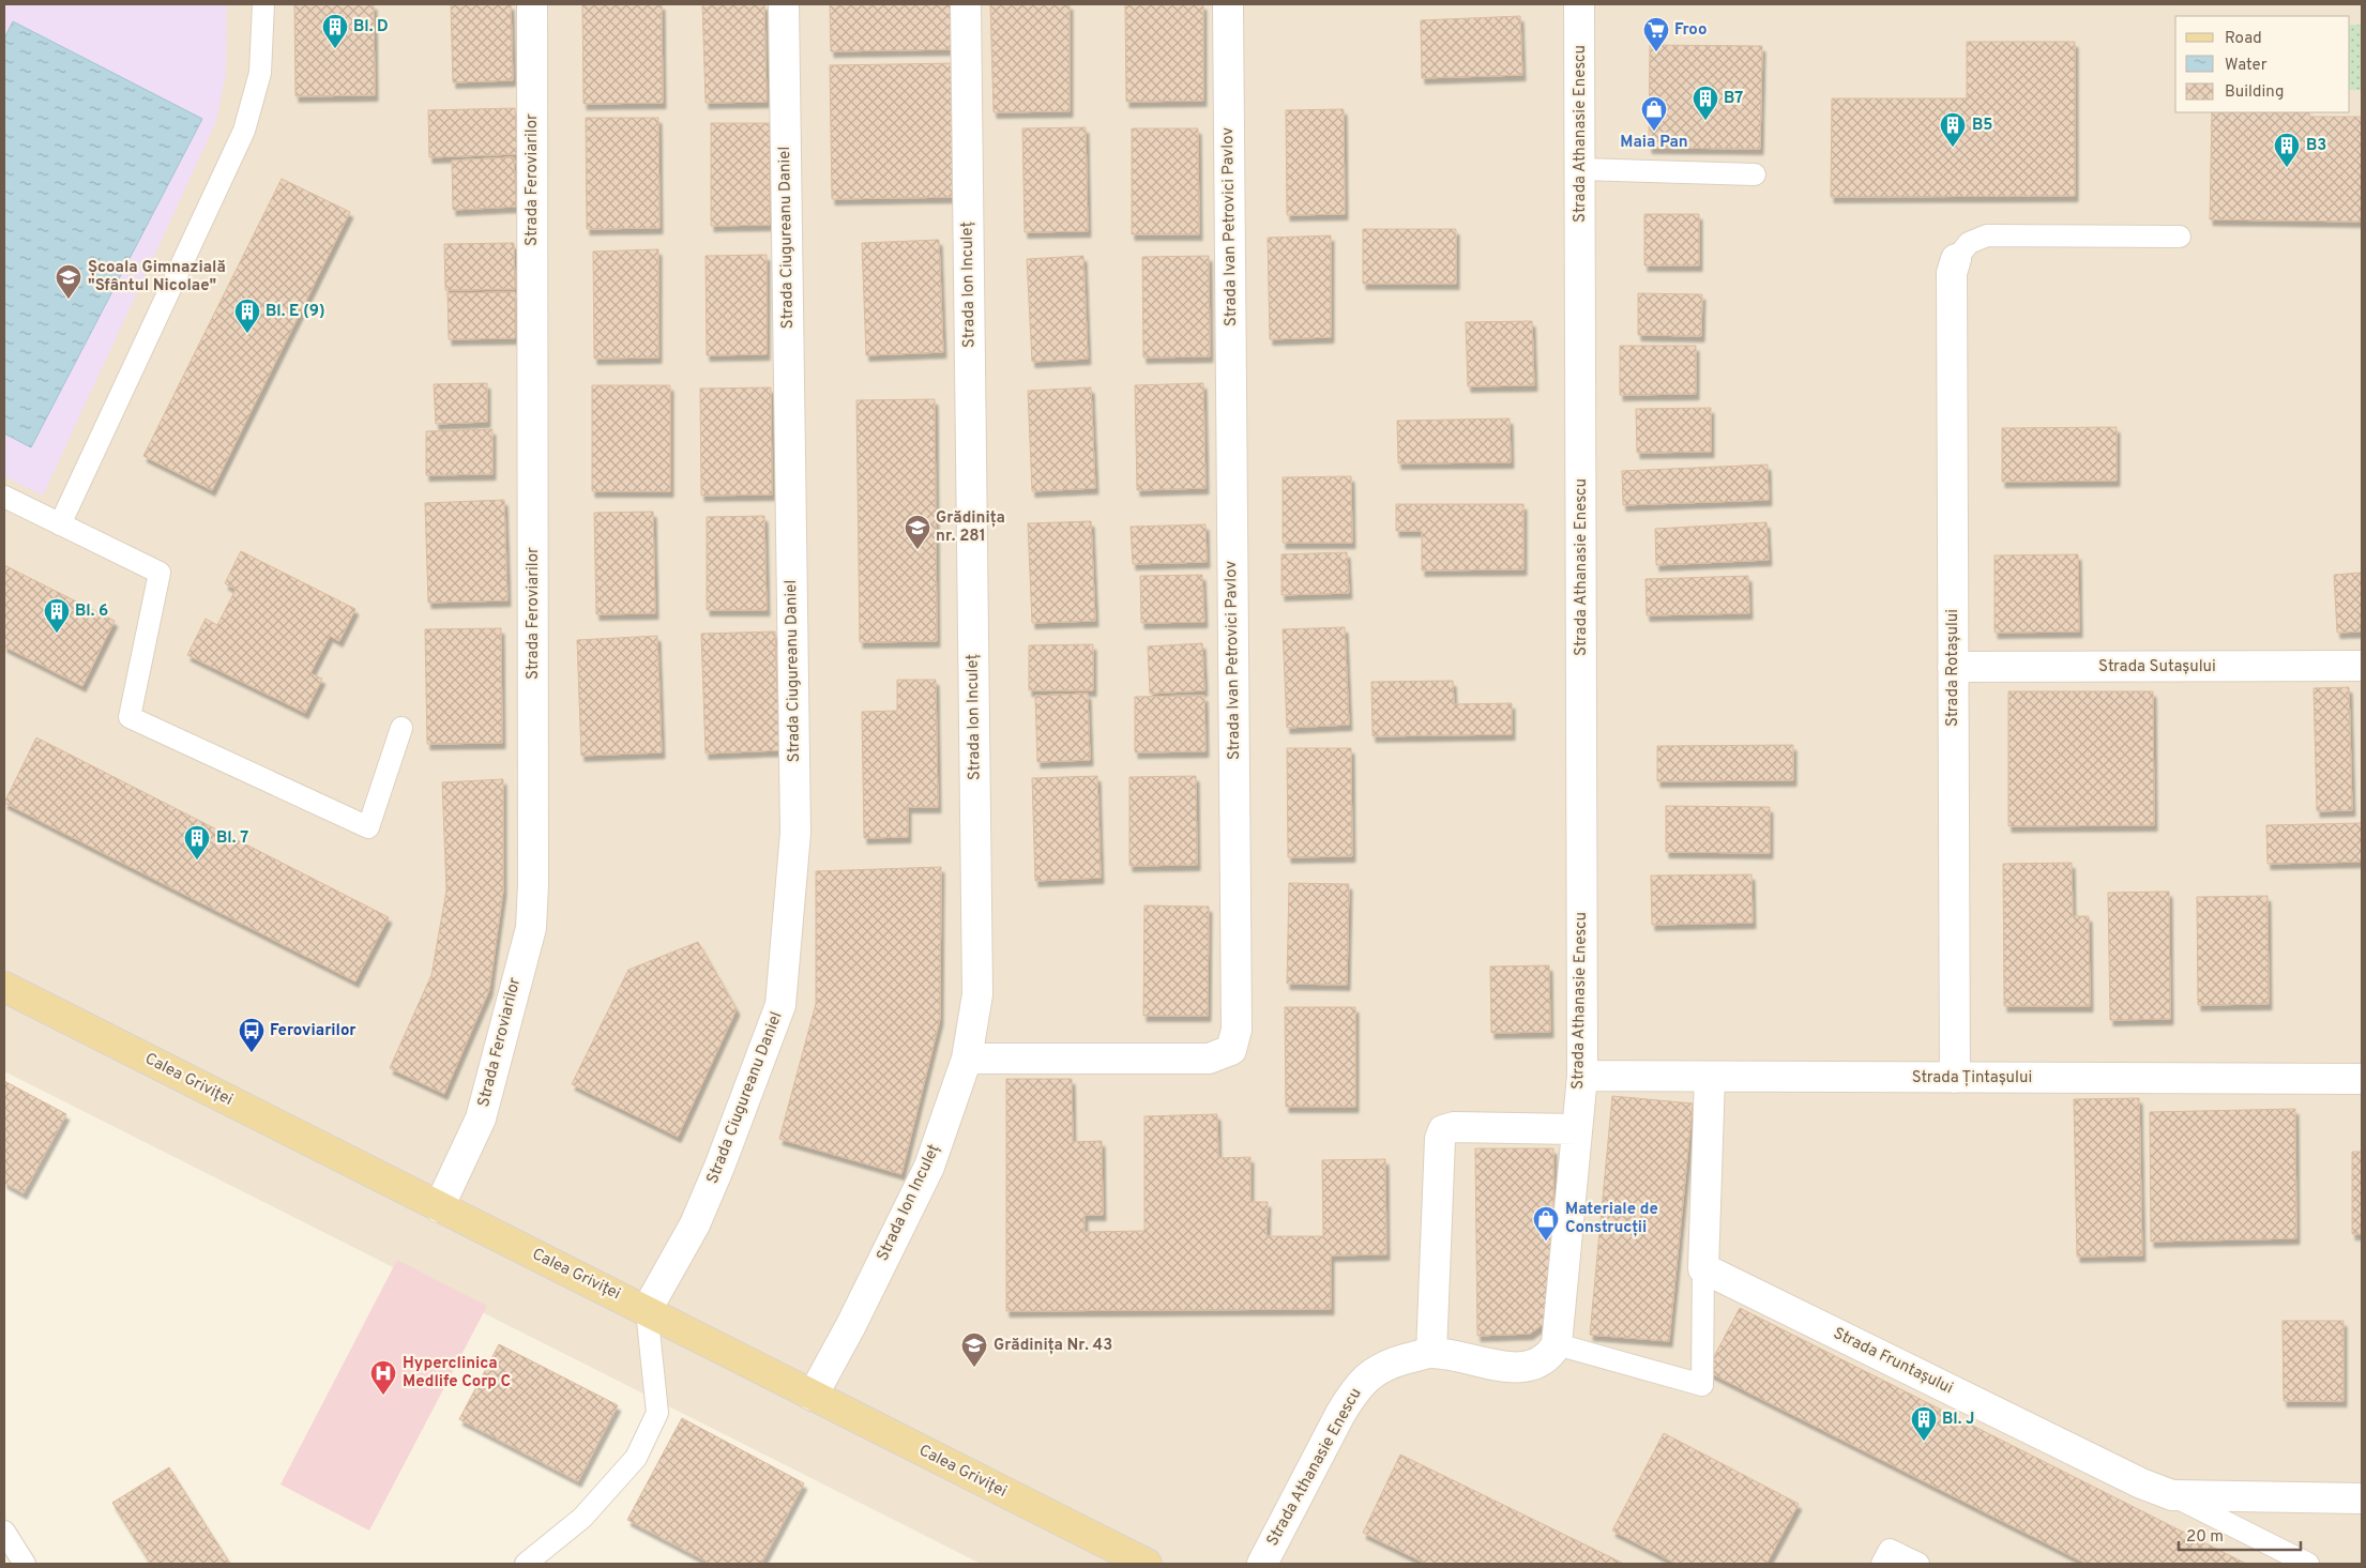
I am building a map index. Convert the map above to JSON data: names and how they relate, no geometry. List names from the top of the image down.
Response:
{
  "streets": {
    "main road": ["Calea Griviței"],
    "street": [
      "Strada Athanasie Enescu",
      "Strada Feroviarilor",
      "Strada Ivan Petrovici Pavlov",
      "Strada Ciugureanu Daniel",
      "Strada Ion Inculeț",
      "Strada Sutașului",
      "Strada Rotașului",
      "Strada Țintașului",
      "Strada Fruntașului"
    ]
  },
  "crossings": [
    ["Strada Athanasie Enescu", "Strada Țintașului"],
    ["Strada Feroviarilor", "Calea Griviței"],
    ["Strada Ivan Petrovici Pavlov", "Strada Ion Inculeț"],
    ["Strada Ciugureanu Daniel", "Calea Griviței"],
    ["Strada Ion Inculeț", "Calea Griviței"],
    ["Strada Sutașului", "Strada Rotașului"],
    ["Strada Rotașului", "Strada Țintașului"]
  ],
  "places": {
    "building": [
      "Bl. D",
      "B7",
      "B5",
      "B3",
      "Bl. E (9)",
      "Bl. 6",
      "Bl. 7",
      "Bl. J"
    ],
    "supermarket": ["Froo"],
    "shop": ["Maia Pan", "Materiale de Construcții"],
    "school or university": ["Școala Gimnazială \"Sfântul Nicolae\"", "Grădinița nr. 281", "Grădinița Nr. 43"],
    "bus stop": ["Feroviarilor"],
    "hospital": ["Hyperclinica Medlife Corp C"]
  },
  "legend": ["Road", "Water", "Building"],
  "scale_bar": "20 m"
}
